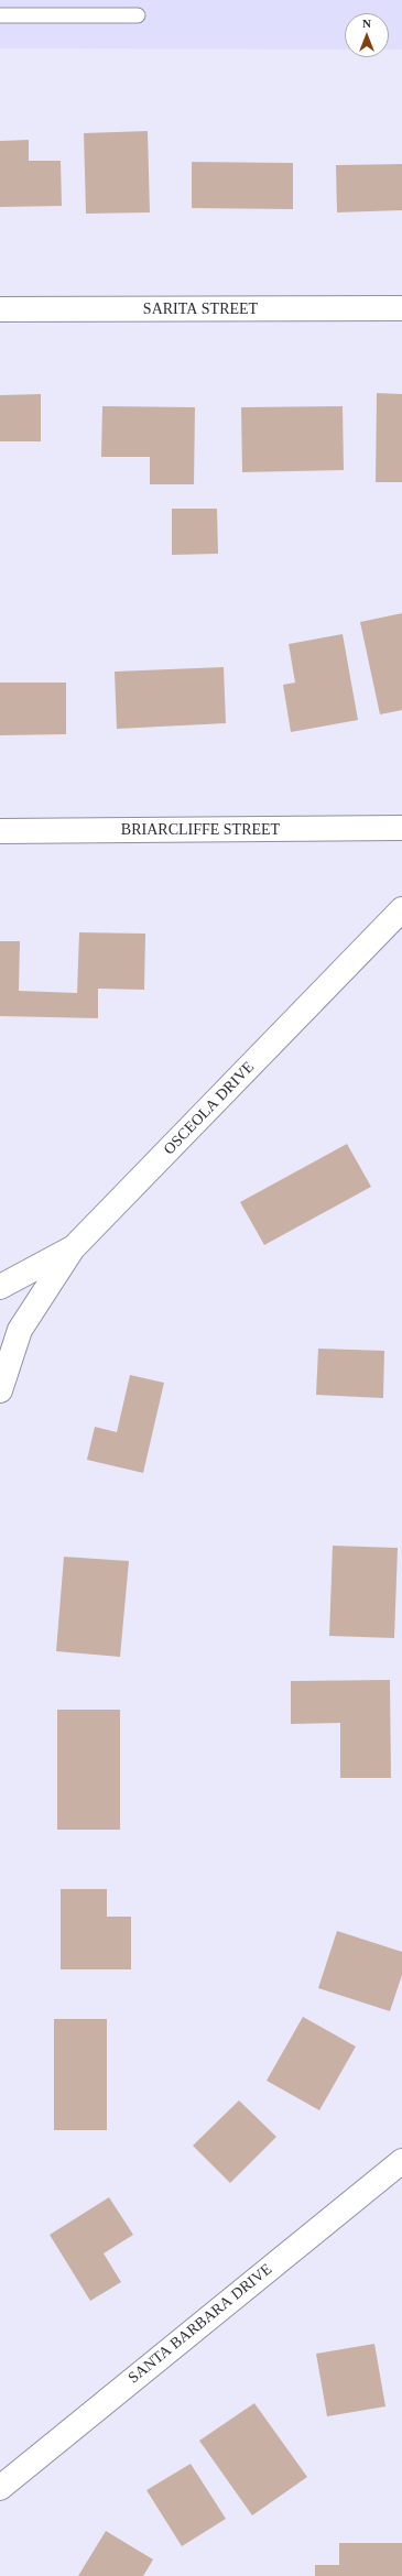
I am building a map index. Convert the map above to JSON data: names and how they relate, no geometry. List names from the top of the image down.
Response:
{
  "streets": {
    "street": [
      "SARITA STREET",
      "BRIARCLIFFE STREET",
      "OSCEOLA DRIVE",
      "SANTA BARBARA DRIVE"
    ]
  },
  "north": "top"
}
